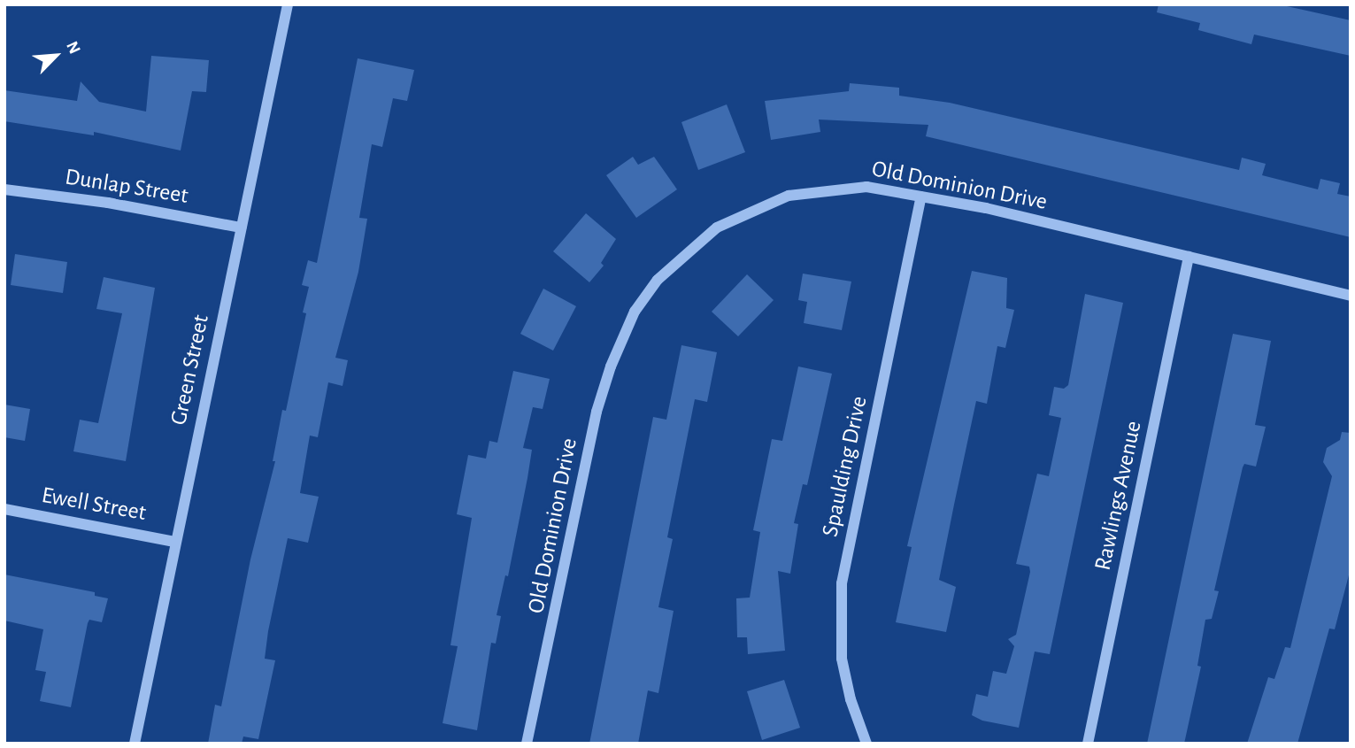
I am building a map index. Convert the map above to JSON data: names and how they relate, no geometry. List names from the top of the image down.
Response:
{
  "streets": {
    "street": [
      "Old Dominion Drive",
      "Dunlap Street",
      "Green Street",
      "Spaulding Drive",
      "Rawlings Avenue",
      "Ewell Street"
    ]
  },
  "crossings": [
    ["Old Dominion Drive", "Spaulding Drive"],
    ["Old Dominion Drive", "Rawlings Avenue"],
    ["Dunlap Street", "Green Street"],
    ["Green Street", "Ewell Street"]
  ],
  "north": "top right"
}
